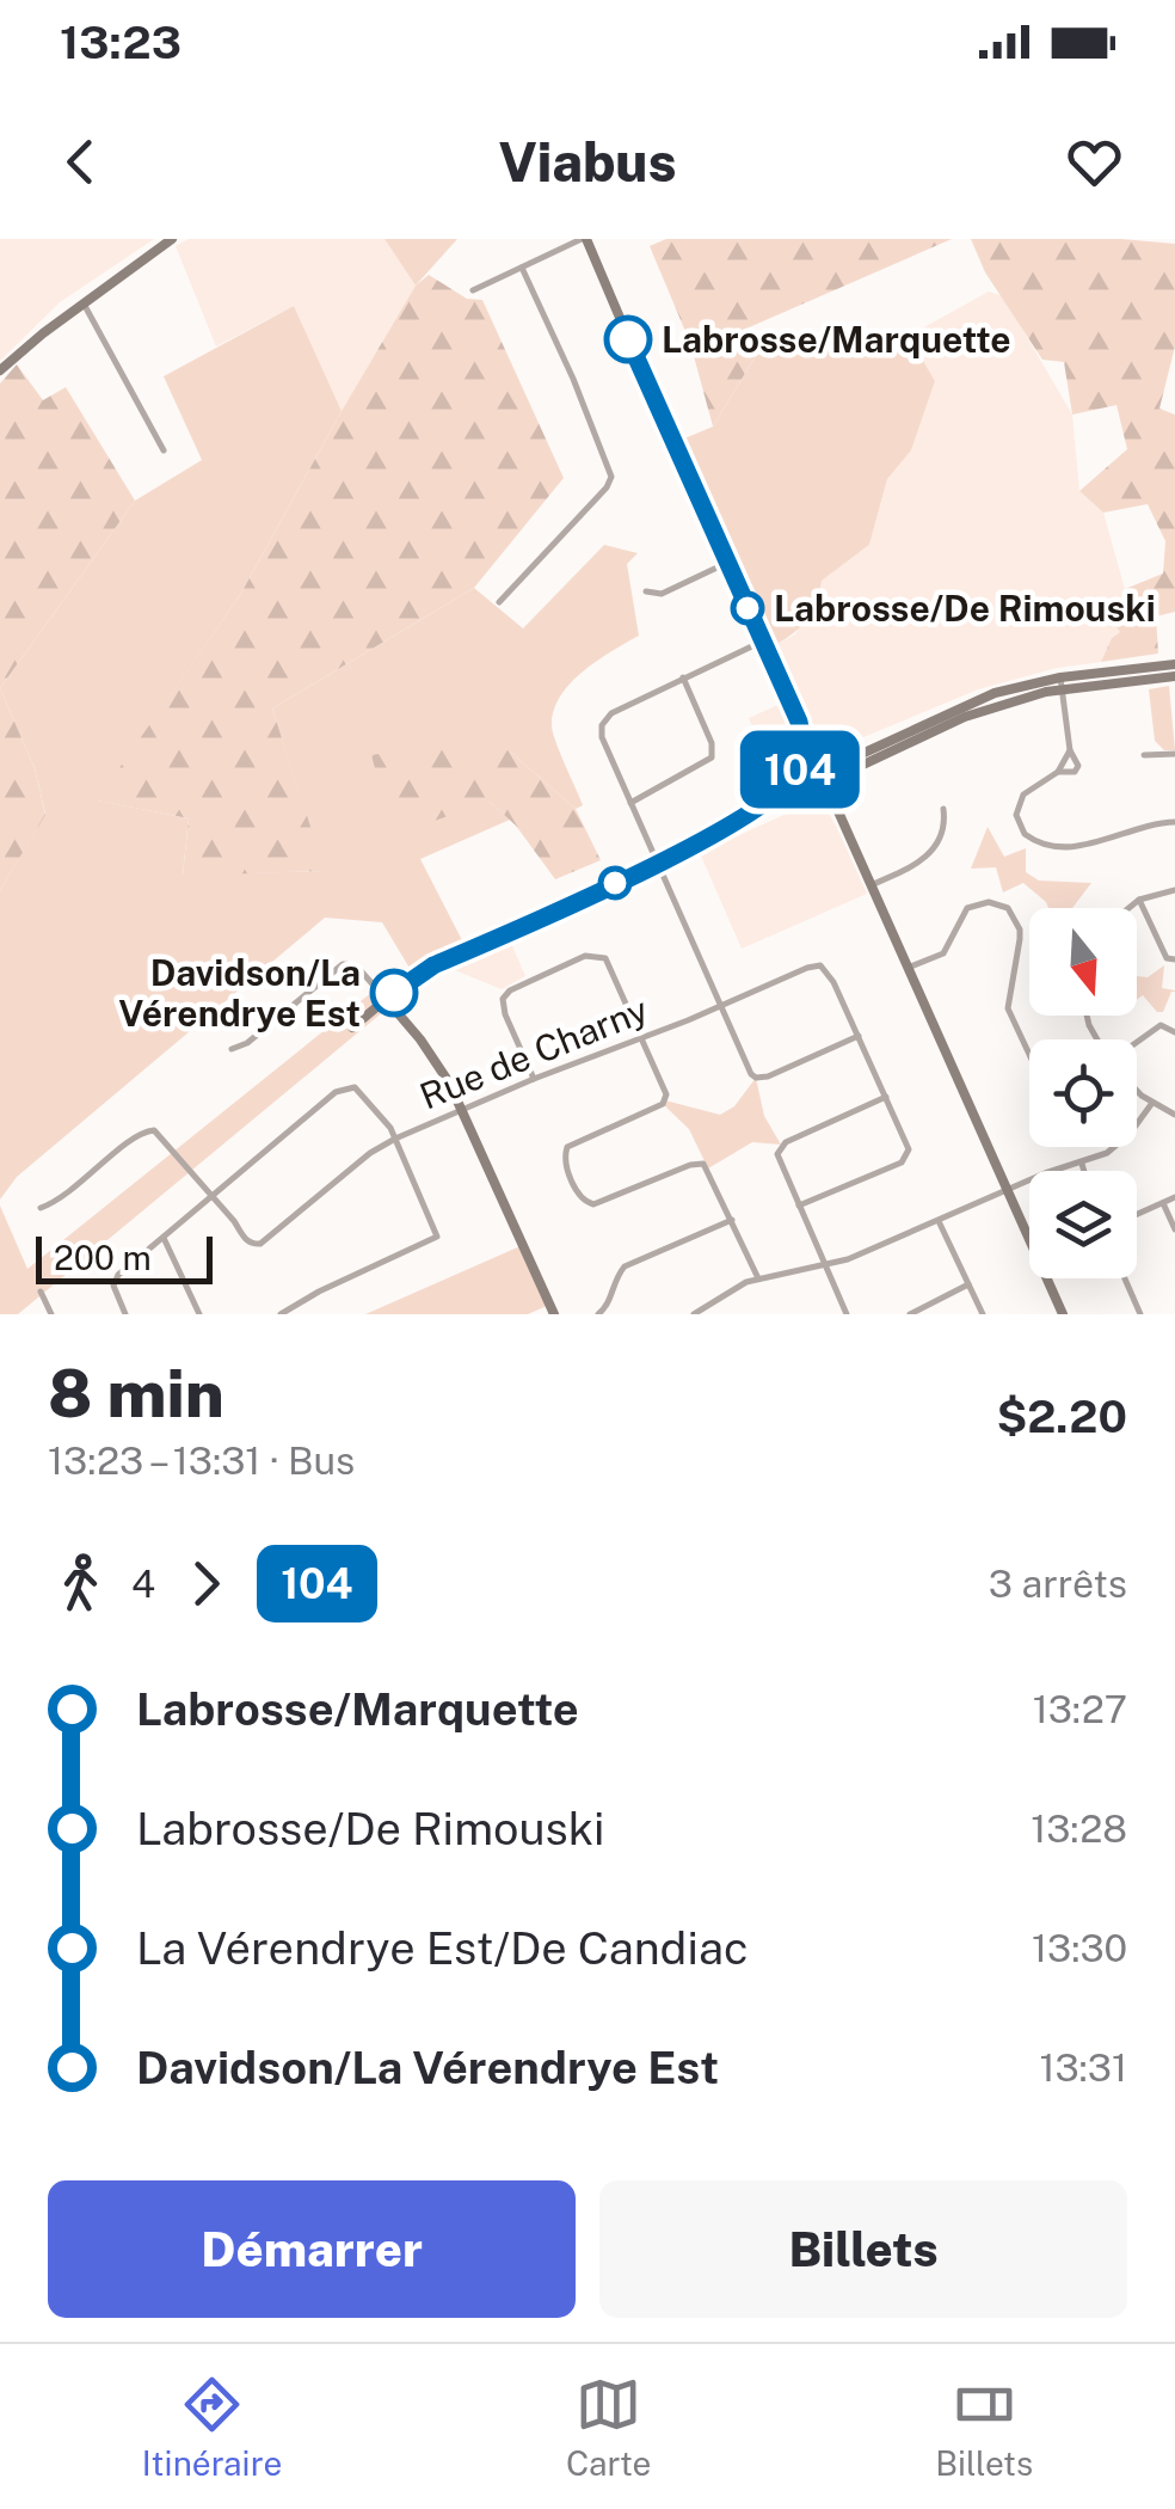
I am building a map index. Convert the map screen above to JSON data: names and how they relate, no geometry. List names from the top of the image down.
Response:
{
  "streets": {
    "street": ["Rue de Charny"]
  },
  "places": ["Labrosse/Marquette", "Labrosse/De Rimouski", "Davidson/La Vérendrye Est"],
  "lines": ["bus line 104"],
  "scale_bar": "200 m",
  "north": "bottom",
  "page": {
    "status": "13:23",
    "header": "Viabus",
    "on_map": "104",
    "scale": "200 m",
    "heading": ["8 min", "13:23 – 13:31 · Bus", "$2.20"],
    "legs": ["4", "104", "3 arrêts"],
    "list": [
      {
        "name": "Labrosse/Marquette",
        "value": "13:27"
      },
      {
        "name": "Labrosse/De Rimouski",
        "value": "13:28"
      },
      {
        "name": "La Vérendrye Est/De Candiac",
        "value": "13:30"
      },
      {
        "name": "Davidson/La Vérendrye Est",
        "value": "13:31"
      }
    ],
    "buttons": ["Démarrer", "Billets"],
    "tabs": ["Itinéraire", "Carte", "Billets"]
  }
}
